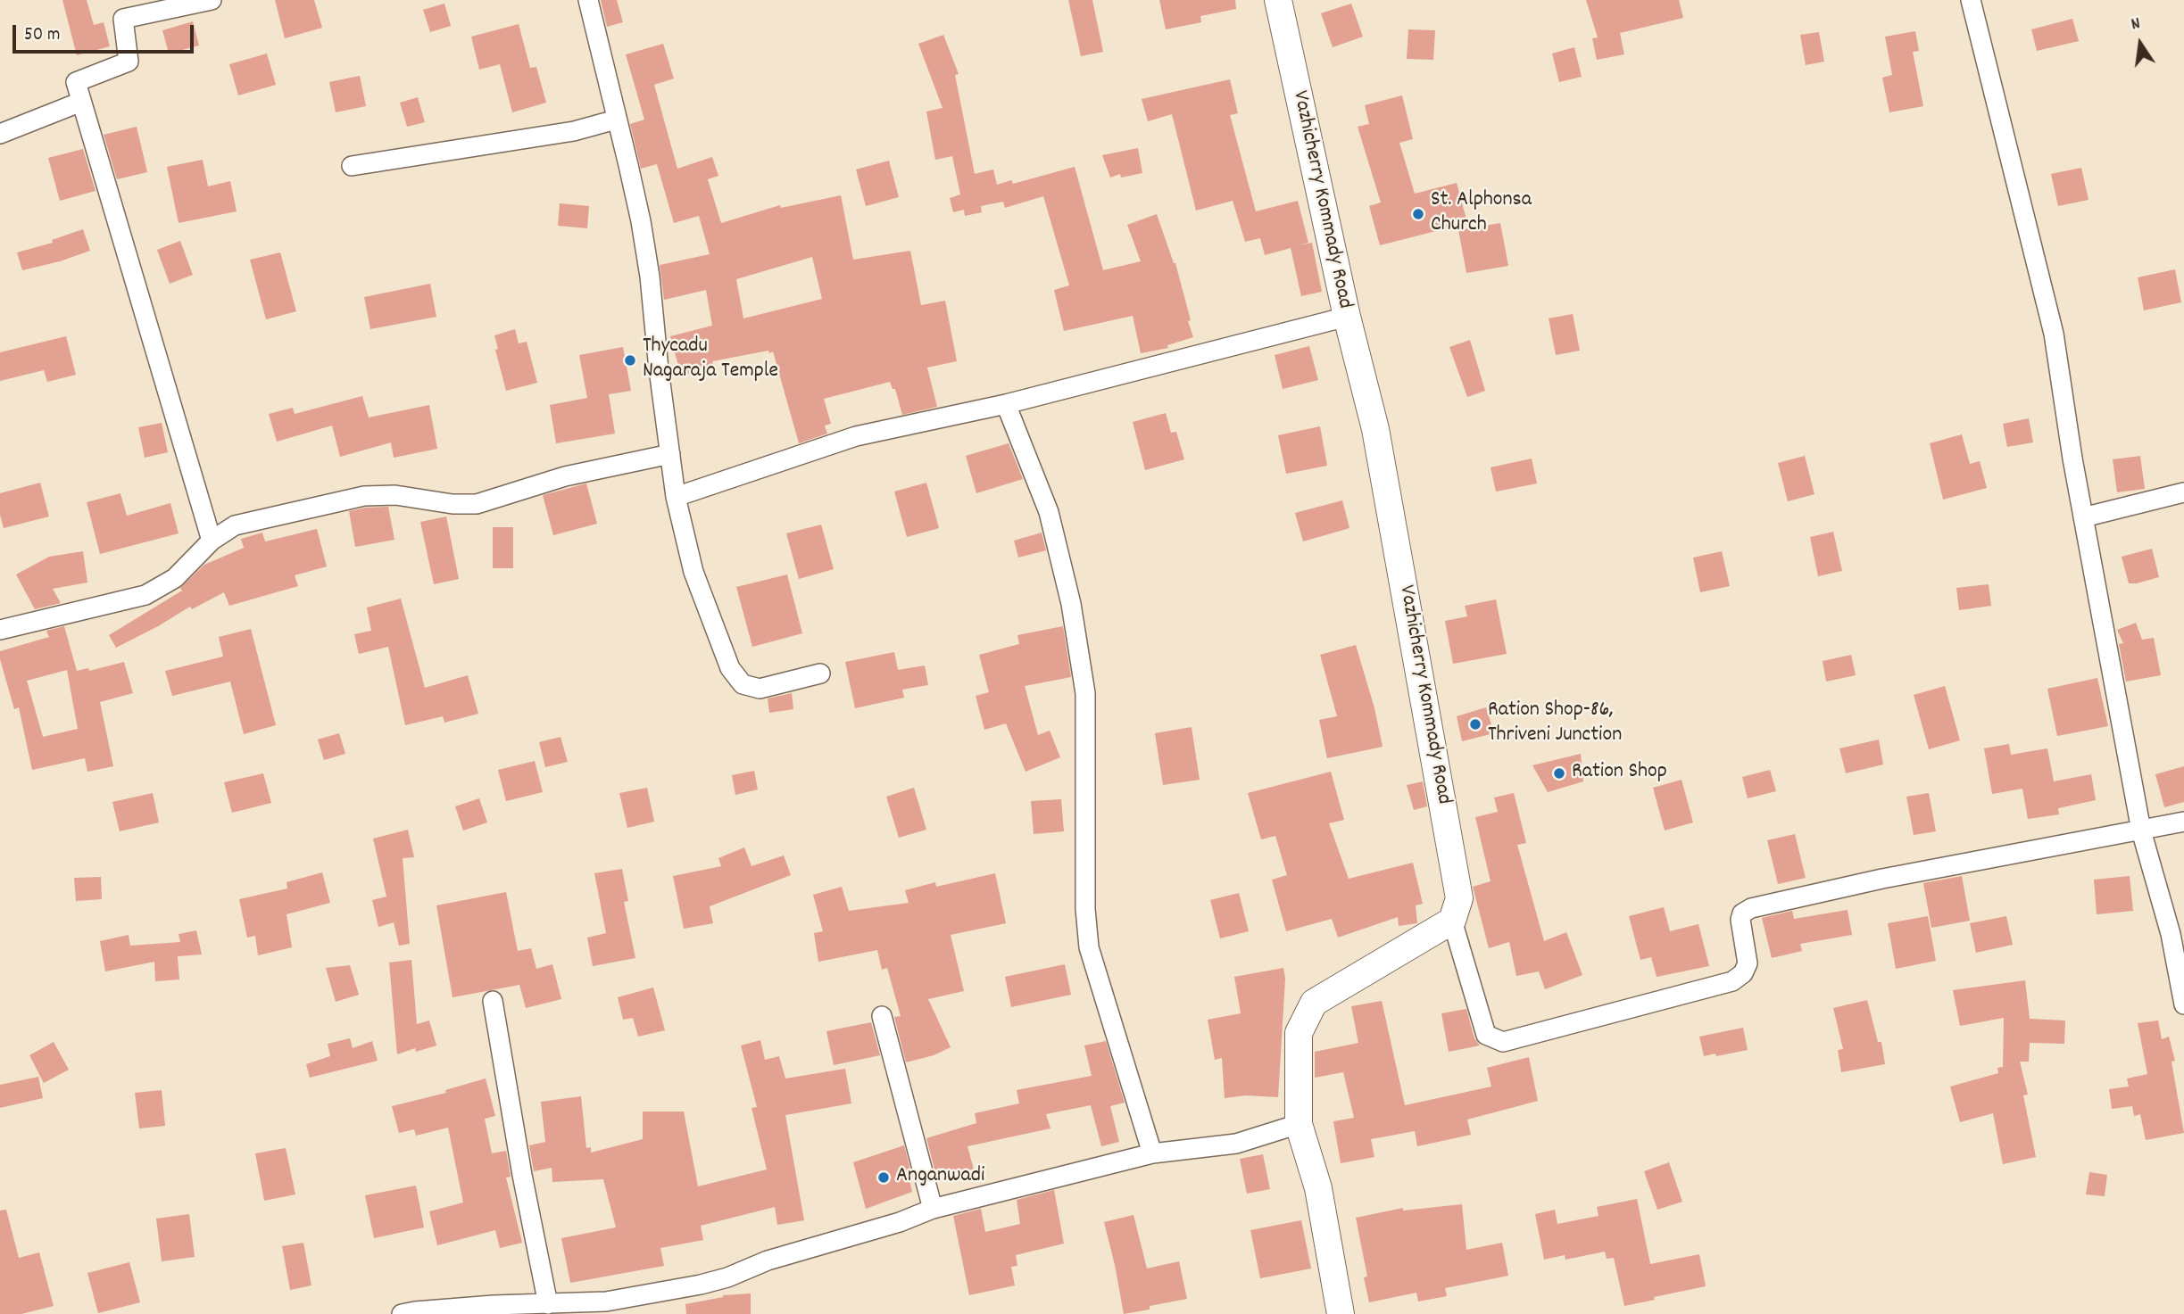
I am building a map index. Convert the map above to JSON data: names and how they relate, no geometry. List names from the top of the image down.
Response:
{
  "streets": {
    "main road": ["Vazhicherry Kommady Road"]
  },
  "places": [
    "St. Alphonsa Church",
    "Thycadu Nagaraja Temple",
    "Ration Shop-86, Thriveni Junction",
    "Ration Shop",
    "Anganwadi"
  ],
  "scale_bar": "50 m",
  "north": "top"
}
